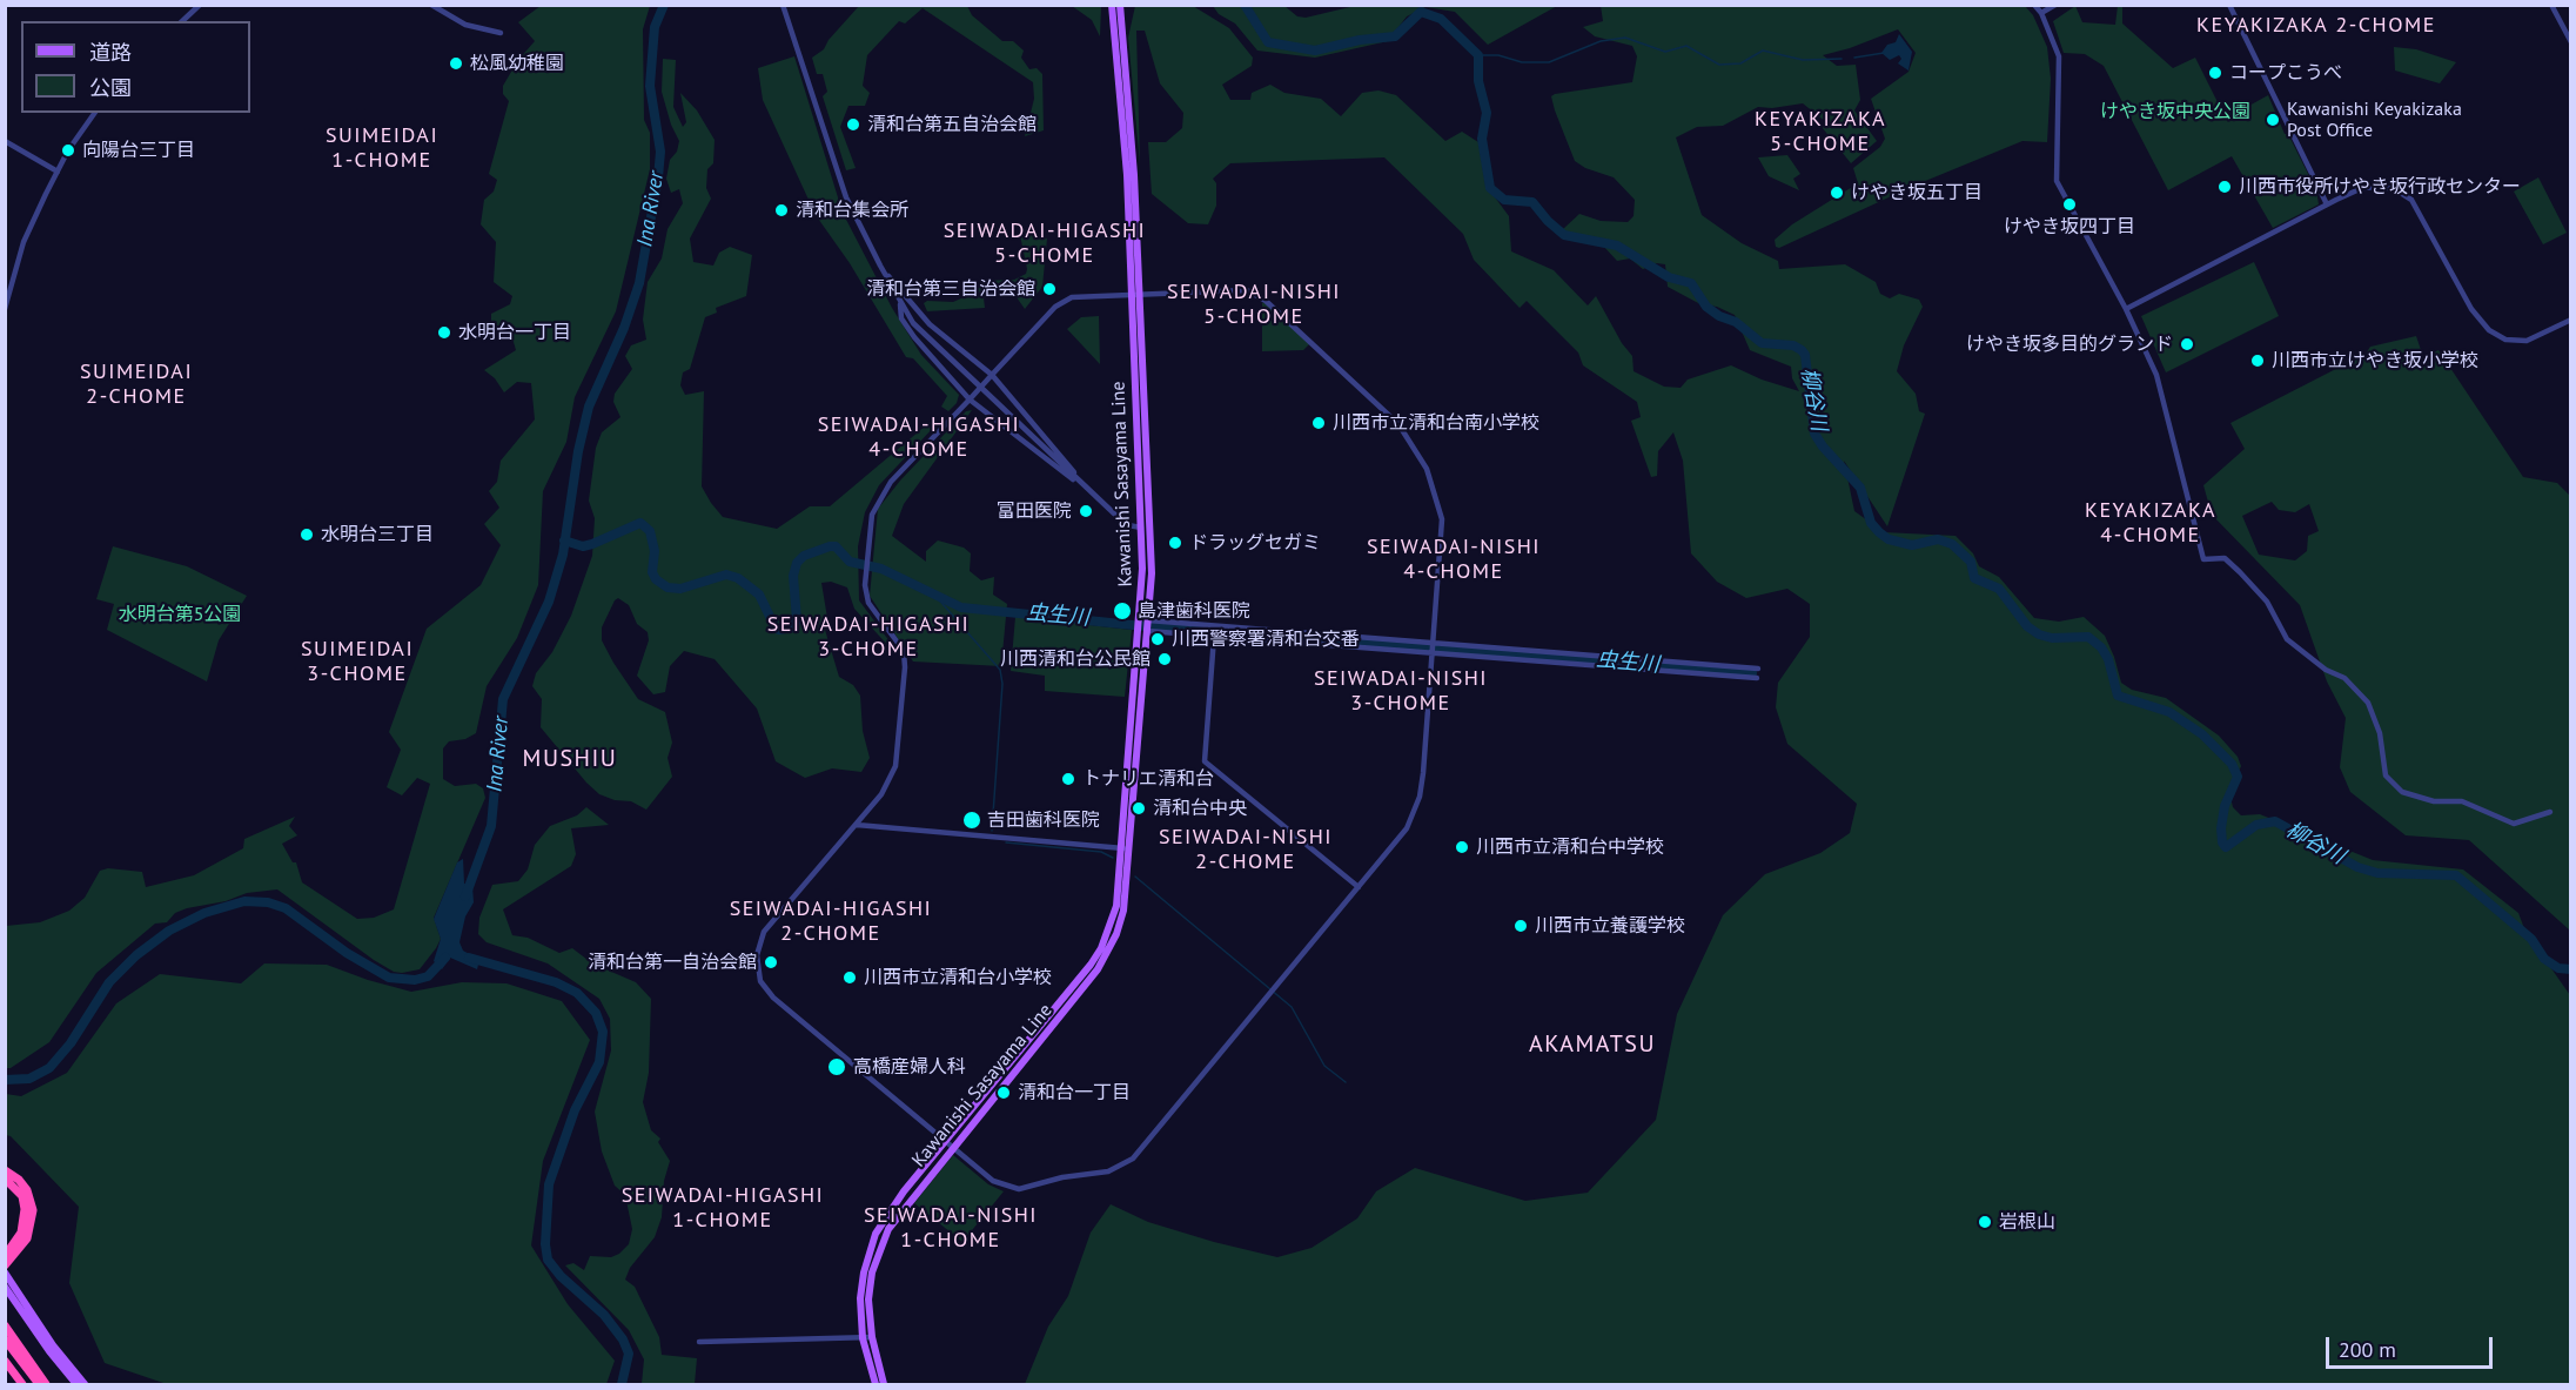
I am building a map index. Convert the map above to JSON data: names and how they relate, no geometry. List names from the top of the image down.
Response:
{
  "streets": {
    "main road": ["Kawanishi Sasayama Line"]
  },
  "districts": [
    "KEYAKIZAKA 2-CHOME",
    "KEYAKIZAKA 5-CHOME",
    "SUIMEIDAI 1-CHOME",
    "SEIWADAI-HIGASHI 5-CHOME",
    "SEIWADAI-NISHI 5-CHOME",
    "SUIMEIDAI 2-CHOME",
    "SEIWADAI-HIGASHI 4-CHOME",
    "KEYAKIZAKA 4-CHOME",
    "SEIWADAI-NISHI 4-CHOME",
    "SEIWADAI-HIGASHI 3-CHOME",
    "SUIMEIDAI 3-CHOME",
    "SEIWADAI-NISHI 3-CHOME",
    "MUSHIU",
    "SEIWADAI-NISHI 2-CHOME",
    "SEIWADAI-HIGASHI 2-CHOME",
    "AKAMATSU",
    "SEIWADAI-HIGASHI 1-CHOME",
    "SEIWADAI-NISHI 1-CHOME"
  ],
  "water": ["Ina River", "柳谷川", "虫生川"],
  "parks": ["けやき坂中央公園", "水明台第5公園"],
  "places": [
    "松風幼稚園",
    "コープこうべ",
    "Kawanishi Keyakizaka Post Office",
    "清和台第五自治会館",
    "向陽台三丁目",
    "川西市役所けやき坂行政センター",
    "けやき坂五丁目",
    "けやき坂四丁目",
    "清和台集会所",
    "清和台第三自治会館",
    "水明台一丁目",
    "けやき坂多目的グランド",
    "川西市立けやき坂小学校",
    "川西市立清和台南小学校",
    "富田医院",
    "水明台三丁目",
    "ドラッグセガミ",
    "島津歯科医院",
    "川西警察署清和台交番",
    "川西清和台公民館",
    "トナリエ清和台",
    "清和台中央",
    "吉田歯科医院",
    "川西市立清和台中学校",
    "川西市立養護学校",
    "清和台第一自治会館",
    "川西市立清和台小学校",
    "高橋産婦人科",
    "清和台一丁目",
    "岩根山"
  ],
  "legend": ["道路", "公園"],
  "scale_bar": "200 m"
}
